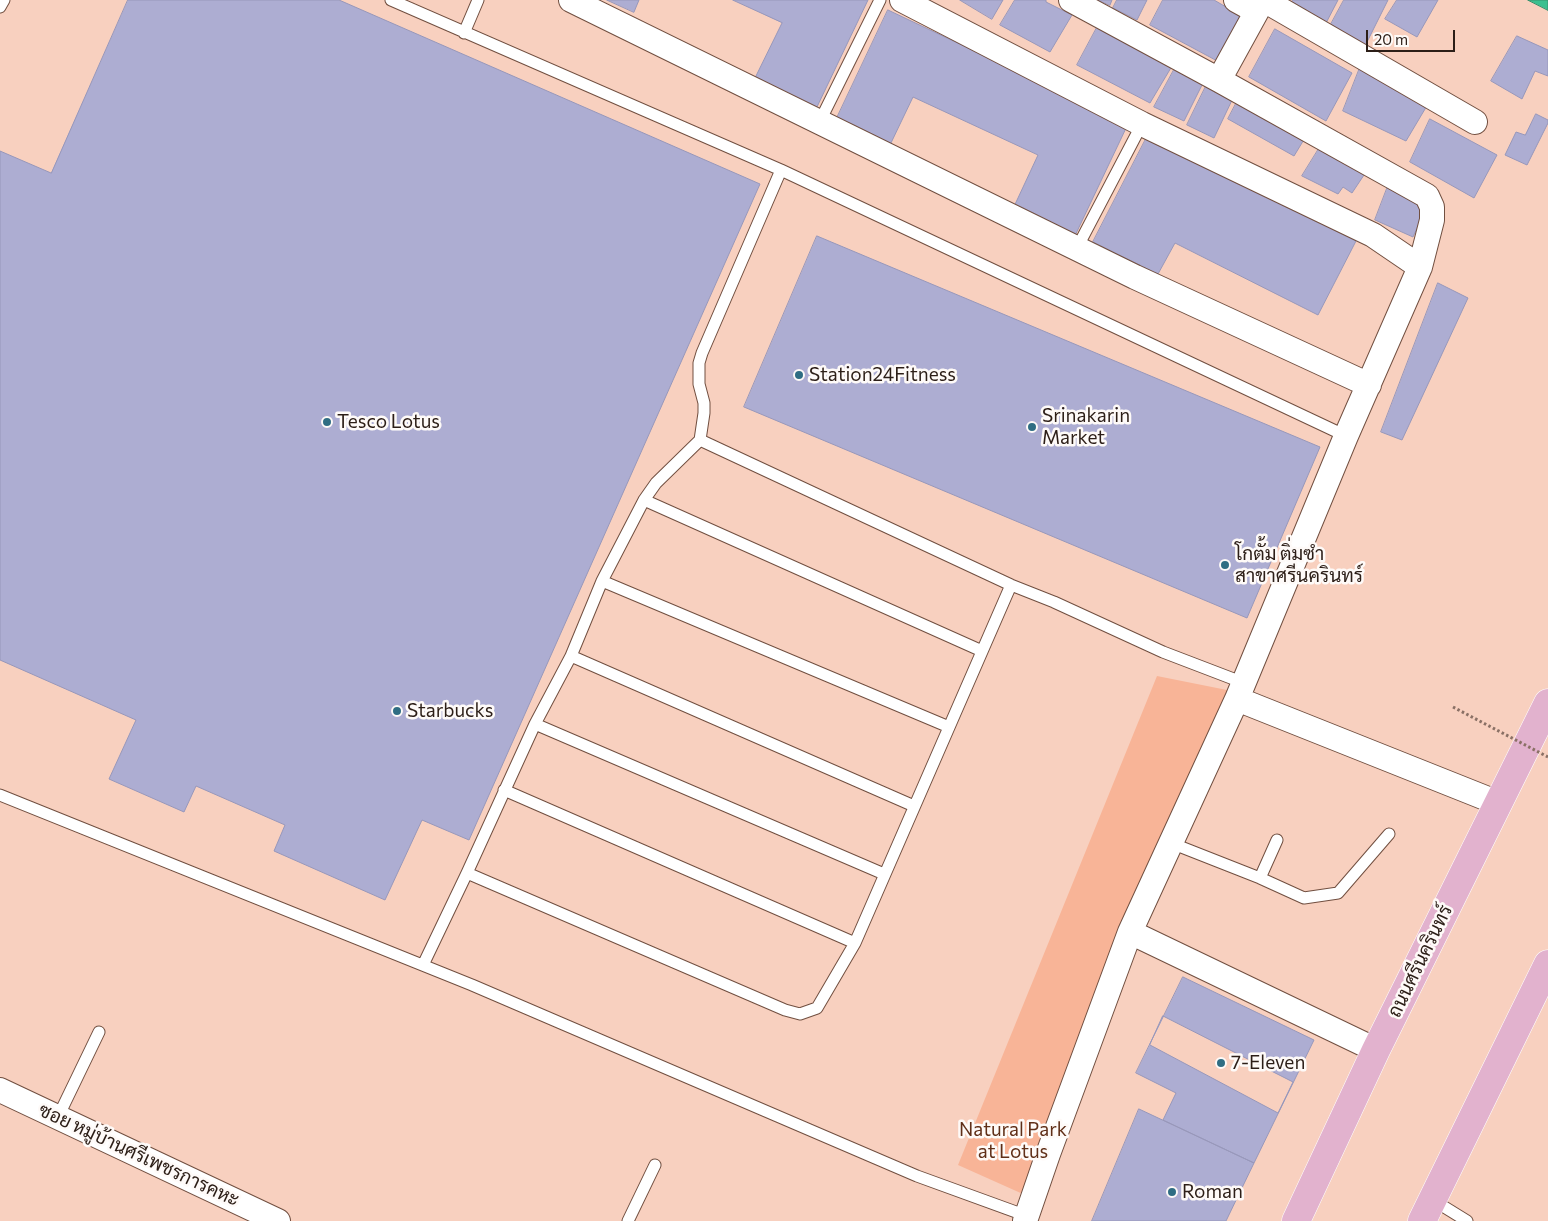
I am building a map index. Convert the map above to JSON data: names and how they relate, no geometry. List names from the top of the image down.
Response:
{
  "streets": {
    "main road": ["ถนนศรีนครินทร์"],
    "street": ["ซอย หมู่บ้านศรีเพชรการคหะ"]
  },
  "parks": ["Natural Park at Lotus"],
  "places": [
    "Station24Fitness",
    "Tesco Lotus",
    "Srinakarin Market",
    "โกตั้ม ติ่มซำ สาขาศรีนครินทร์",
    "Starbucks",
    "7-Eleven",
    "Roman"
  ],
  "scale_bar": "20 m"
}
